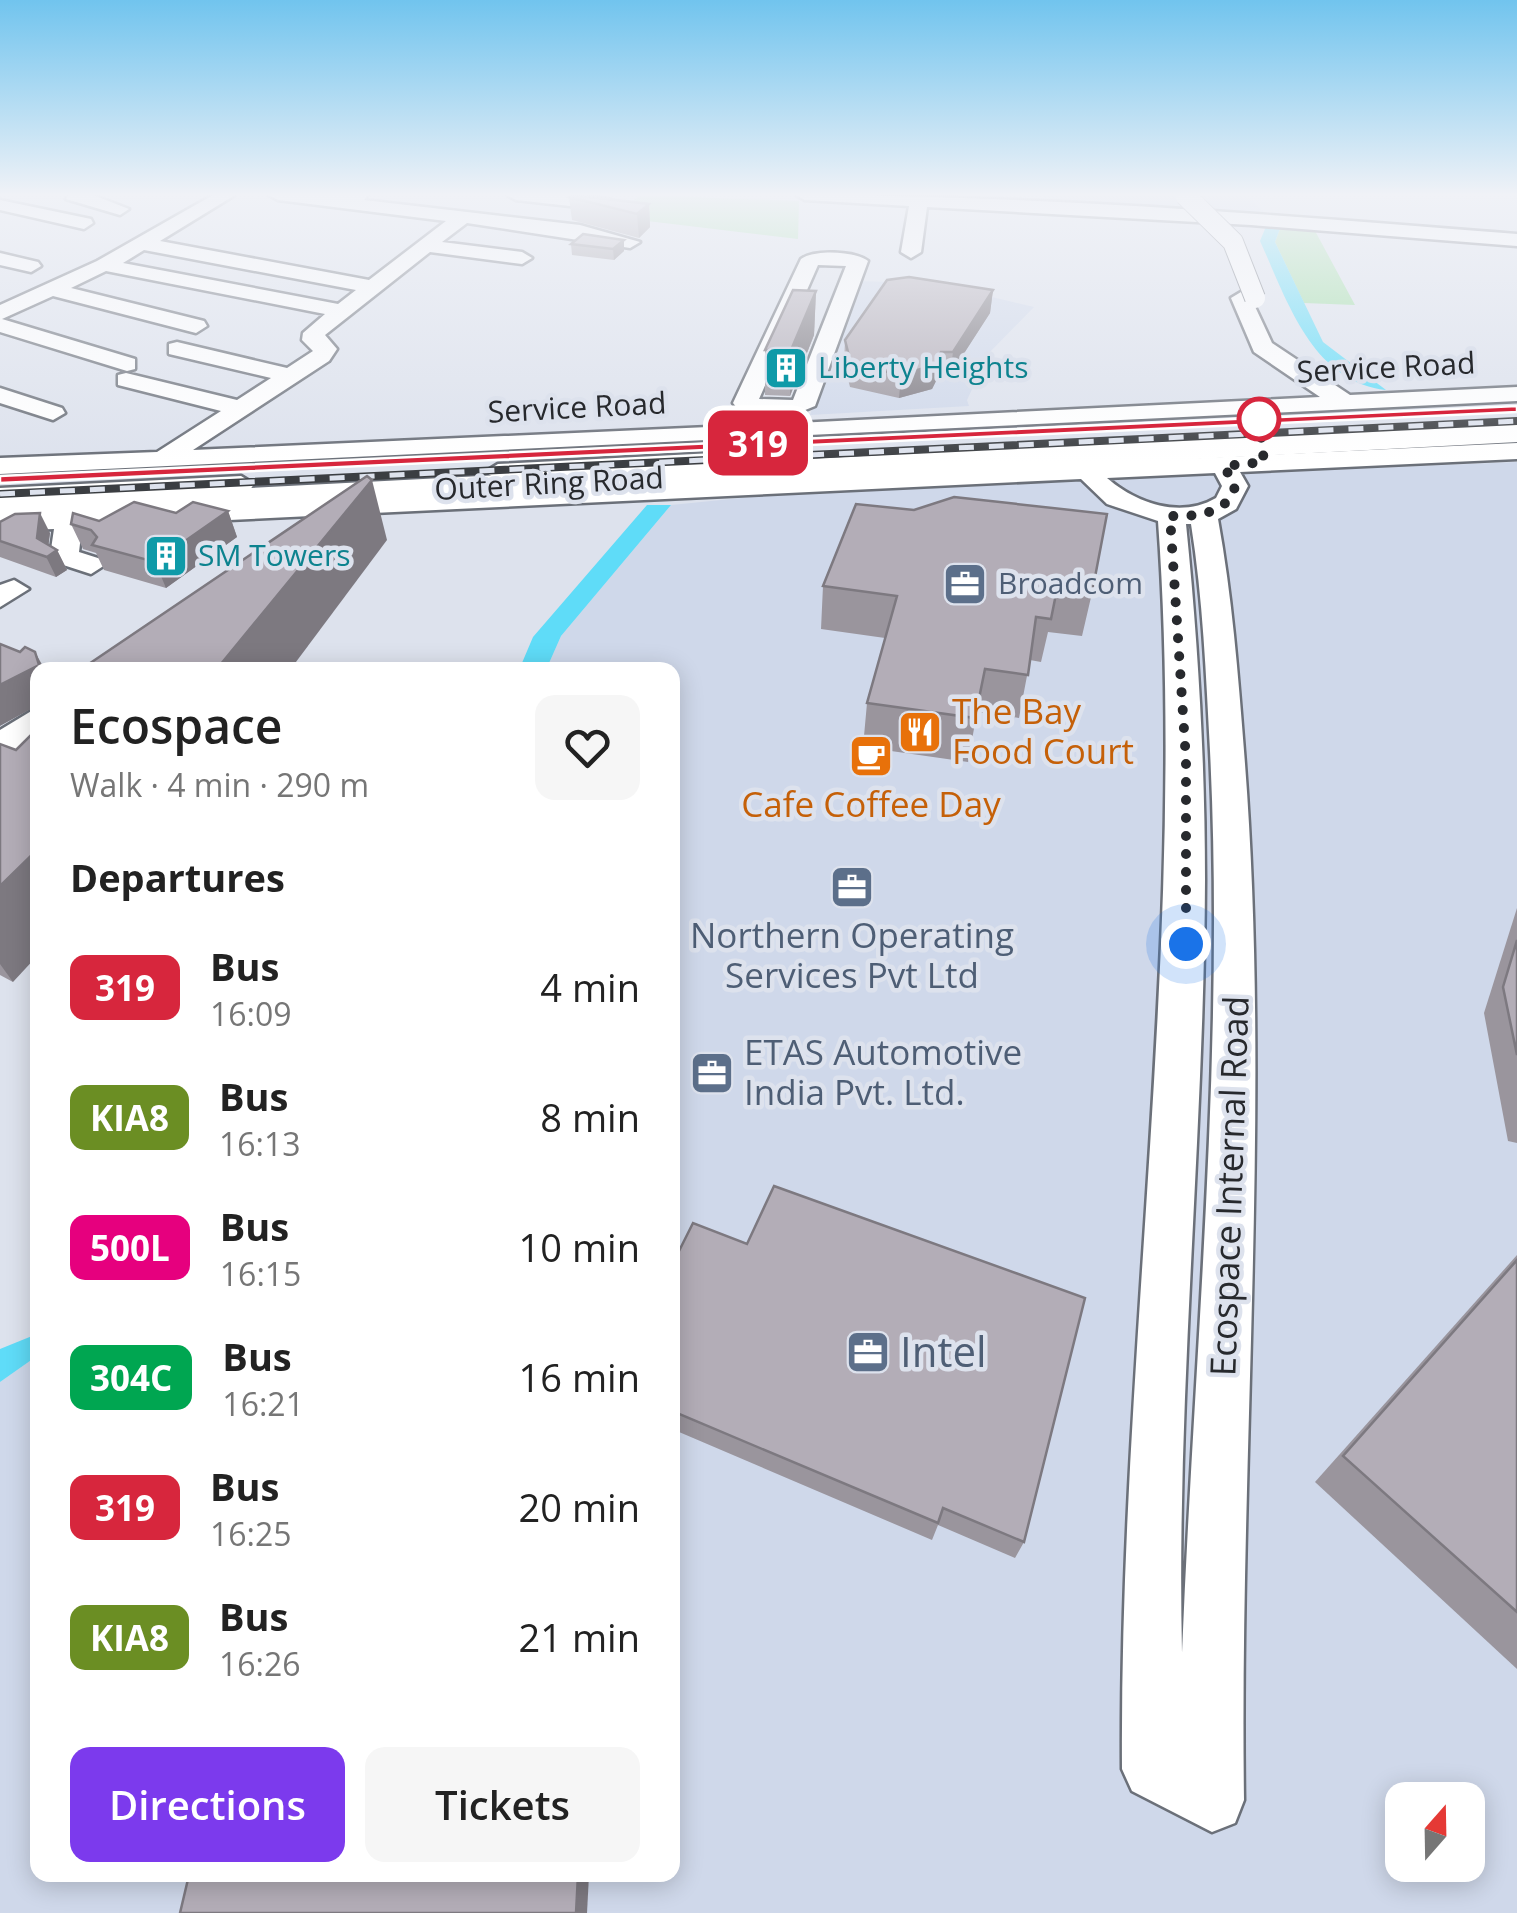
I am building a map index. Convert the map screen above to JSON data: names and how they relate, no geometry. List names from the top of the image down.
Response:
{
  "streets": {
    "highway": ["Outer Ring Road"],
    "street": ["Service Road", "Ecospace Internal Road"]
  },
  "crossings": [
    ["Service Road", "Outer Ring Road"]
  ],
  "places": {
    "building": ["Liberty Heights", "SM Towers"],
    "office": [
      "Broadcom",
      "Northern Operating Services Pvt Ltd",
      "ETAS Automotive India Pvt. Ltd.",
      "Intel"
    ],
    "restaurant": ["The Bay Food Court"],
    "cafe": ["Cafe Coffee Day"]
  },
  "lines": ["bus line 319"],
  "north": "top",
  "page": {
    "on_map": "319",
    "heading": [
      ["Ecospace", "Walk · 4 min · 290 m"],
      "Departures"
    ],
    "list": [
      {
        "mark": "319",
        "name": "Bus",
        "note": "16:09",
        "value": "4 min"
      },
      {
        "mark": "KIA8",
        "name": "Bus",
        "note": "16:13",
        "value": "8 min"
      },
      {
        "mark": "500L",
        "name": "Bus",
        "note": "16:15",
        "value": "10 min"
      },
      {
        "mark": "304C",
        "name": "Bus",
        "note": "16:21",
        "value": "16 min"
      },
      {
        "mark": "319",
        "name": "Bus",
        "note": "16:25",
        "value": "20 min"
      },
      {
        "mark": "KIA8",
        "name": "Bus",
        "note": "16:26",
        "value": "21 min"
      }
    ],
    "buttons": ["Directions", "Tickets"]
  }
}
